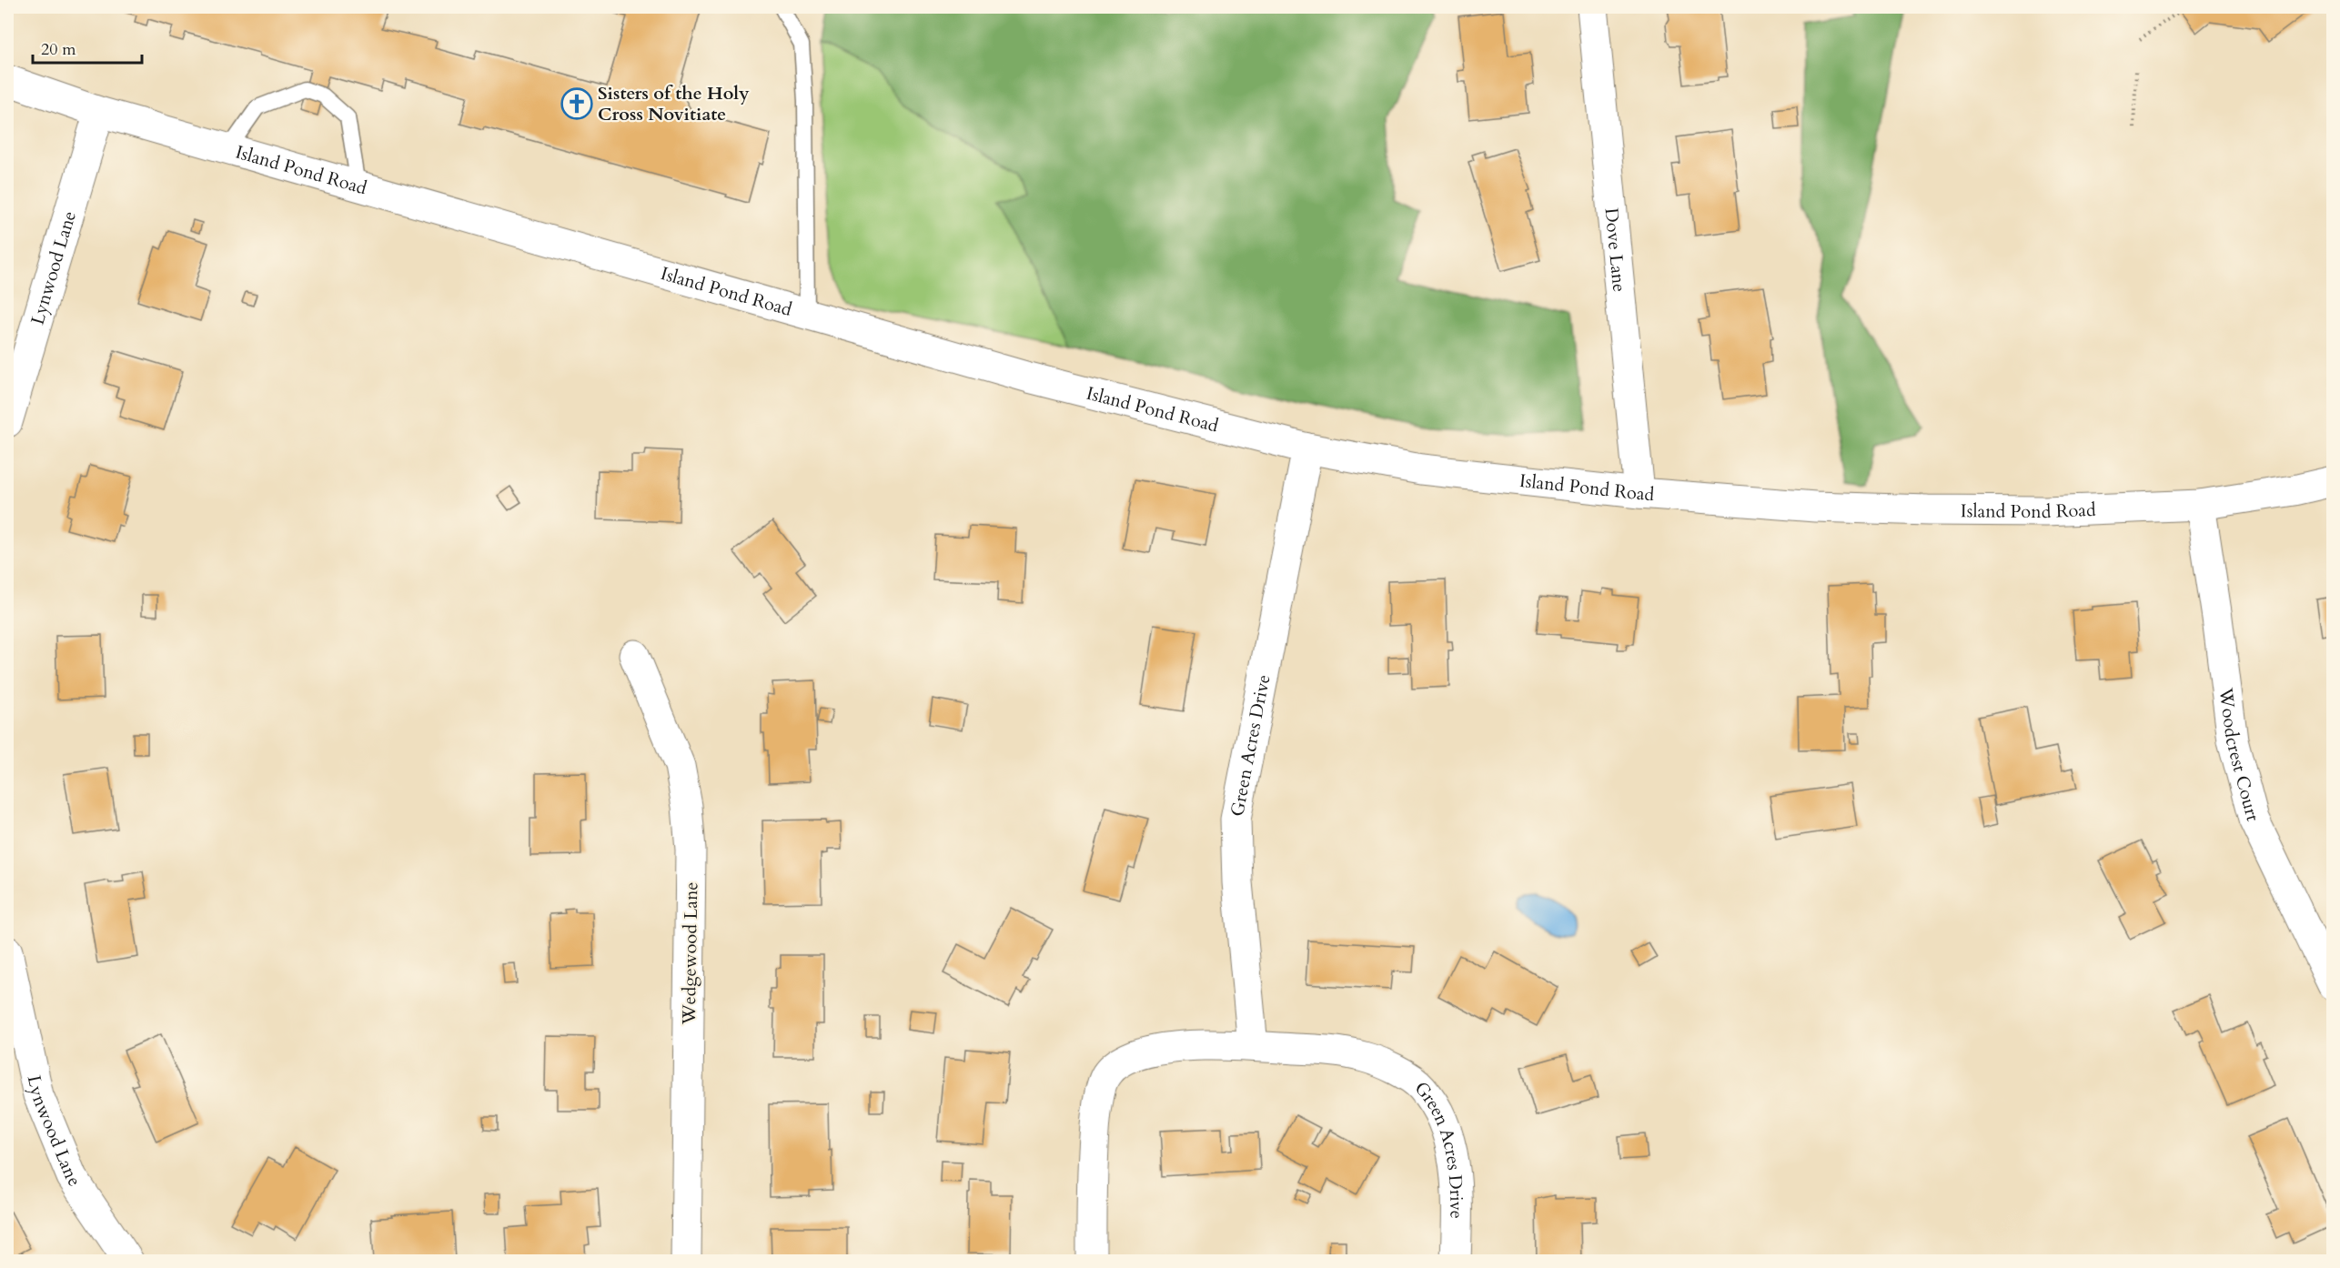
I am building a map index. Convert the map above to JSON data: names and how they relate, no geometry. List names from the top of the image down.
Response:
{
  "streets": {
    "street": [
      "Island Pond Road",
      "Dove Lane",
      "Lynwood Lane",
      "Green Acres Drive",
      "Woodcrest Court",
      "Wedgewood Lane"
    ]
  },
  "crossings": [
    ["Island Pond Road", "Dove Lane"],
    ["Island Pond Road", "Lynwood Lane"],
    ["Island Pond Road", "Green Acres Drive"],
    ["Island Pond Road", "Woodcrest Court"]
  ],
  "places": {
    "church": ["Sisters of the Holy Cross Novitiate"]
  },
  "scale_bar": "20 m"
}
